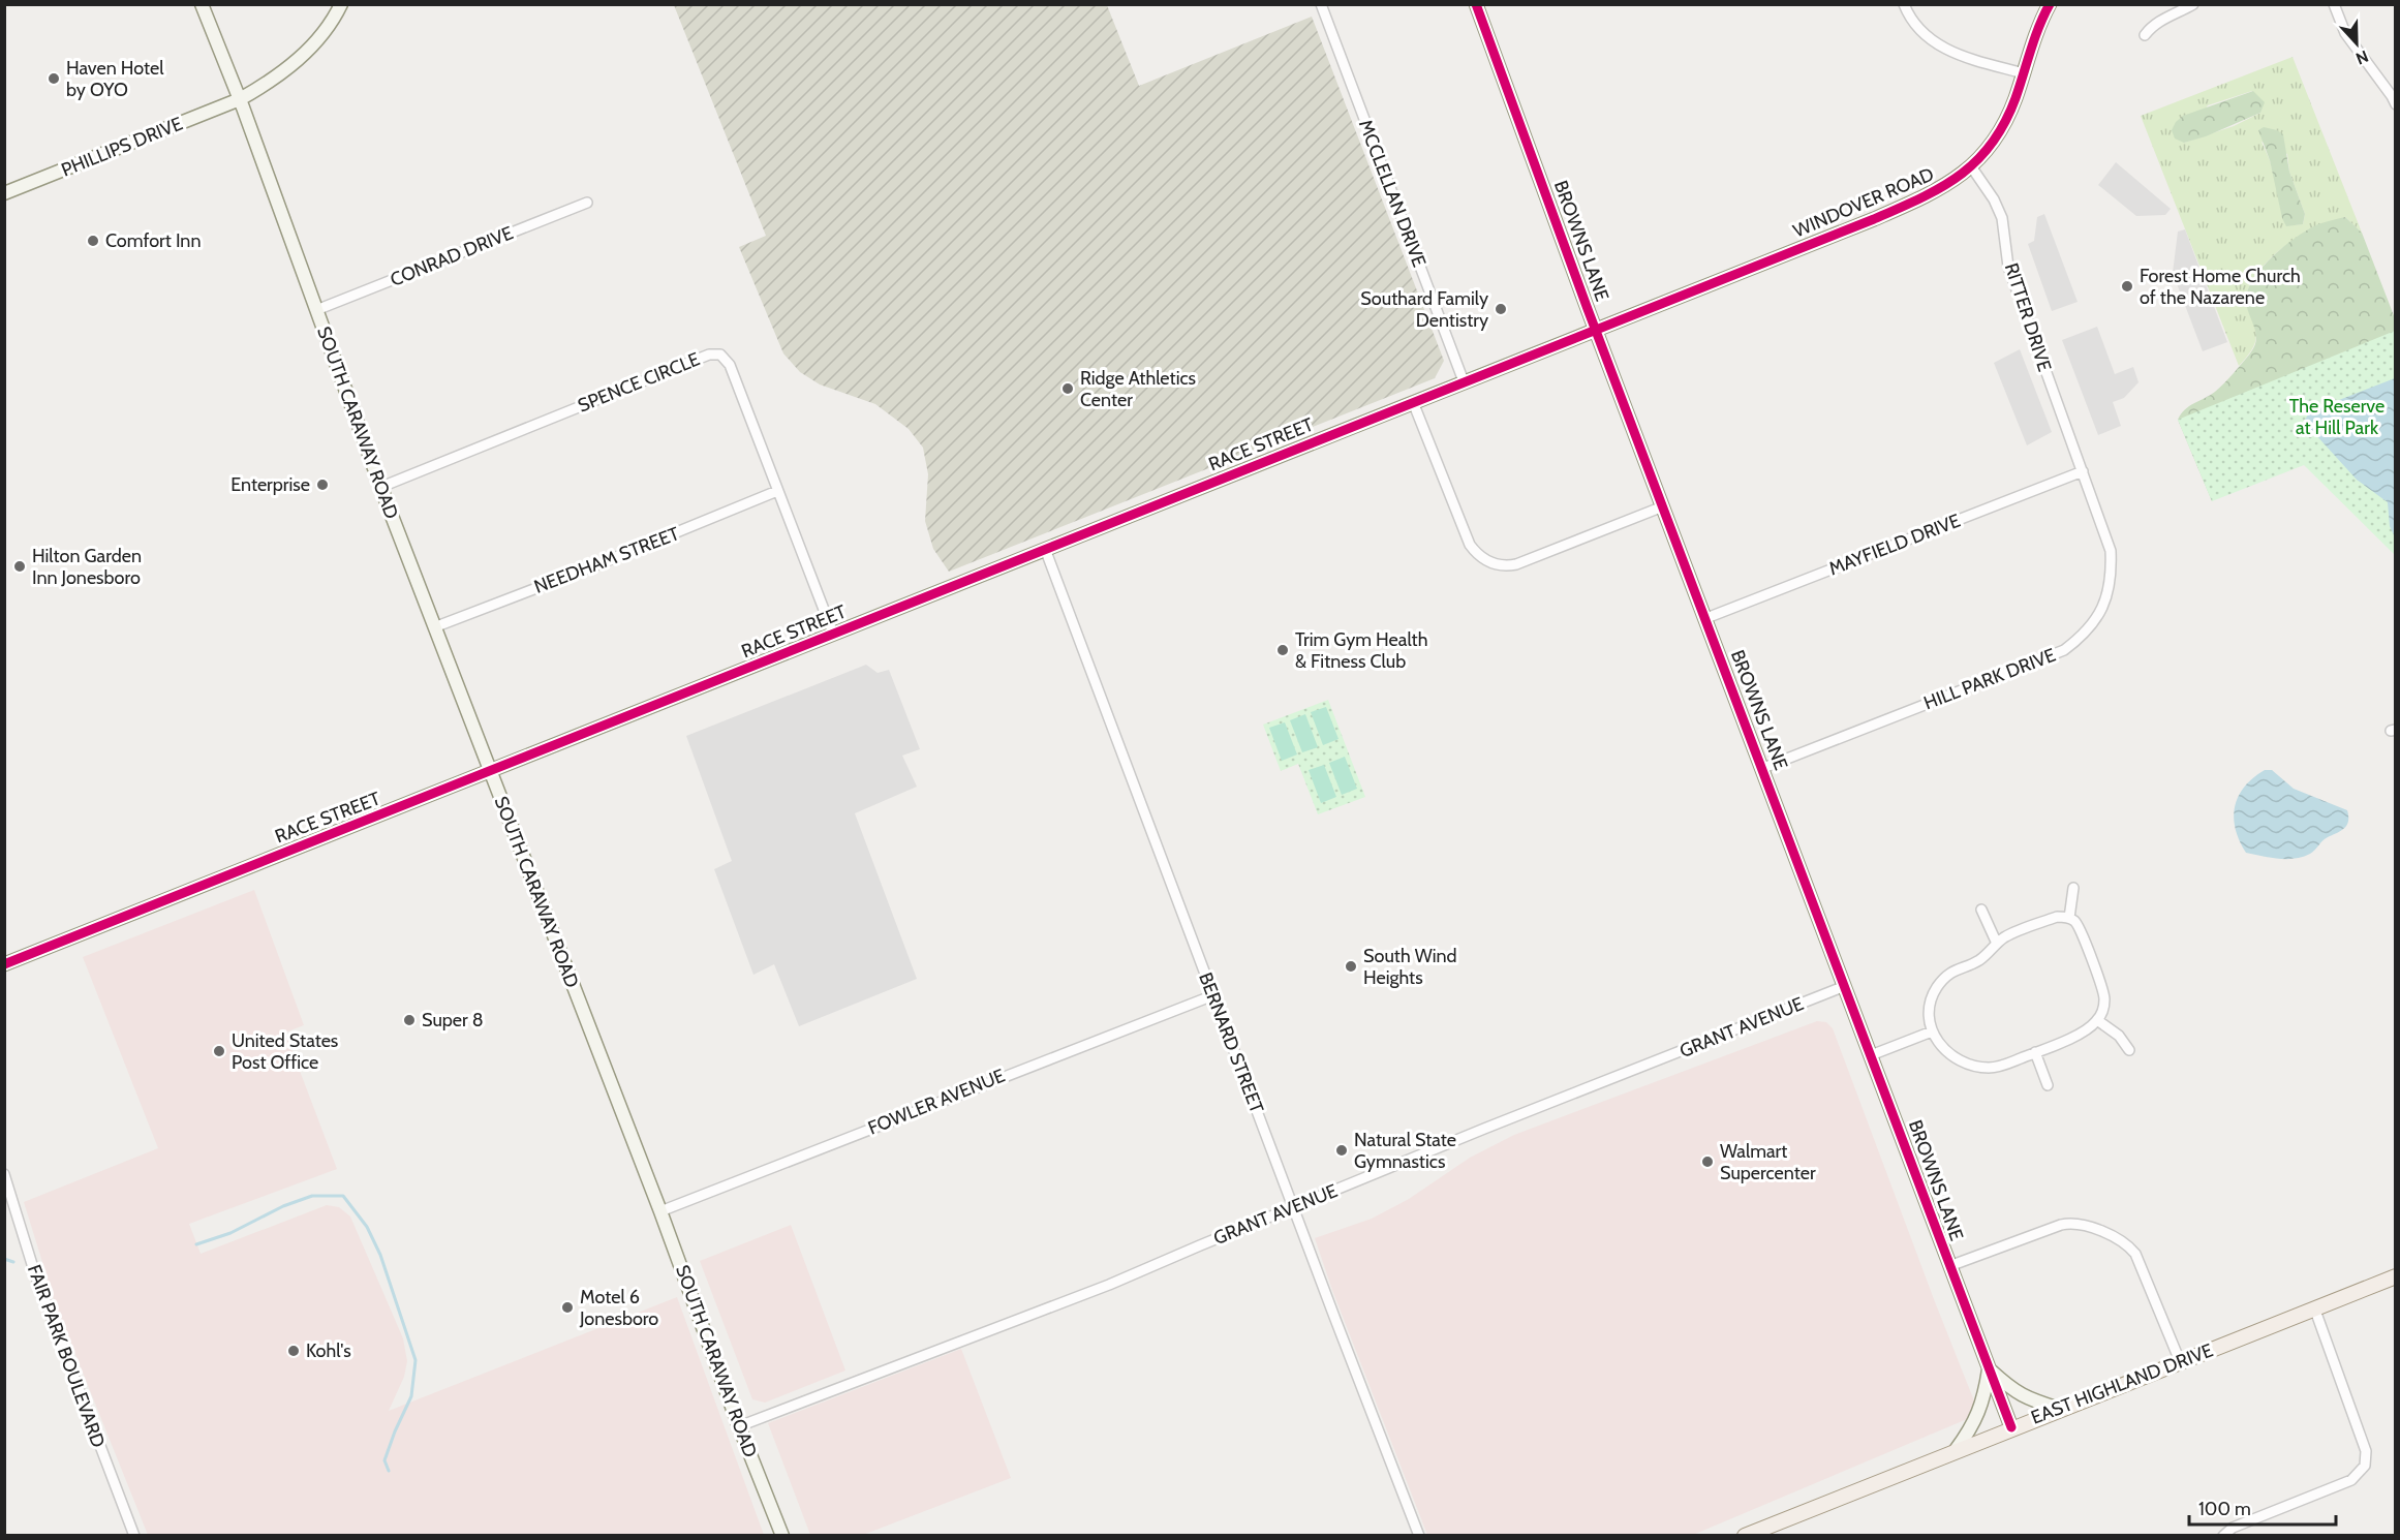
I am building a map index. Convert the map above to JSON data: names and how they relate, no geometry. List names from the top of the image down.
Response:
{
  "streets": {
    "main road": ["EAST HIGHLAND DRIVE"],
    "street": [
      "PHILLIPS DRIVE",
      "MCCLELLAN DRIVE",
      "WINDOVER ROAD",
      "BROWNS LANE",
      "CONRAD DRIVE",
      "RITTER DRIVE",
      "SPENCE CIRCLE",
      "SOUTH CARAWAY ROAD",
      "RACE STREET",
      "MAYFIELD DRIVE",
      "NEEDHAM STREET",
      "HILL PARK DRIVE",
      "GRANT AVENUE",
      "BERNARD STREET",
      "FOWLER AVENUE",
      "FAIR PARK BOULEVARD"
    ]
  },
  "crossings": [
    ["PHILLIPS DRIVE", "SOUTH CARAWAY ROAD"],
    ["MCCLELLAN DRIVE", "RACE STREET"],
    ["WINDOVER ROAD", "BROWNS LANE"],
    ["WINDOVER ROAD", "RITTER DRIVE"],
    ["WINDOVER ROAD", "RACE STREET"],
    ["BROWNS LANE", "RACE STREET"],
    ["BROWNS LANE", "MAYFIELD DRIVE"],
    ["BROWNS LANE", "HILL PARK DRIVE"],
    ["BROWNS LANE", "GRANT AVENUE"],
    ["BROWNS LANE", "EAST HIGHLAND DRIVE"],
    ["CONRAD DRIVE", "SOUTH CARAWAY ROAD"],
    ["RITTER DRIVE", "MAYFIELD DRIVE"],
    ["RITTER DRIVE", "HILL PARK DRIVE"],
    ["SPENCE CIRCLE", "SOUTH CARAWAY ROAD"],
    ["SPENCE CIRCLE", "RACE STREET"],
    ["SPENCE CIRCLE", "NEEDHAM STREET"],
    ["SOUTH CARAWAY ROAD", "RACE STREET"],
    ["SOUTH CARAWAY ROAD", "NEEDHAM STREET"],
    ["SOUTH CARAWAY ROAD", "GRANT AVENUE"],
    ["SOUTH CARAWAY ROAD", "FOWLER AVENUE"],
    ["RACE STREET", "BERNARD STREET"],
    ["MAYFIELD DRIVE", "HILL PARK DRIVE"],
    ["GRANT AVENUE", "BERNARD STREET"],
    ["BERNARD STREET", "FOWLER AVENUE"]
  ],
  "parks": ["The Reserve at Hill Park"],
  "places": [
    "Haven Hotel by OYO",
    "Comfort Inn",
    "Forest Home Church of the Nazarene",
    "Southard Family Dentistry",
    "Ridge Athletics Center",
    "Enterprise",
    "Hilton Garden Inn Jonesboro",
    "Trim Gym Health & Fitness Club",
    "South Wind Heights",
    "Super 8",
    "United States Post Office",
    "Natural State Gymnastics",
    "Walmart Supercenter",
    "Motel 6 Jonesboro",
    "Kohl's"
  ],
  "scale_bar": "100 m",
  "north": "bottom"
}
